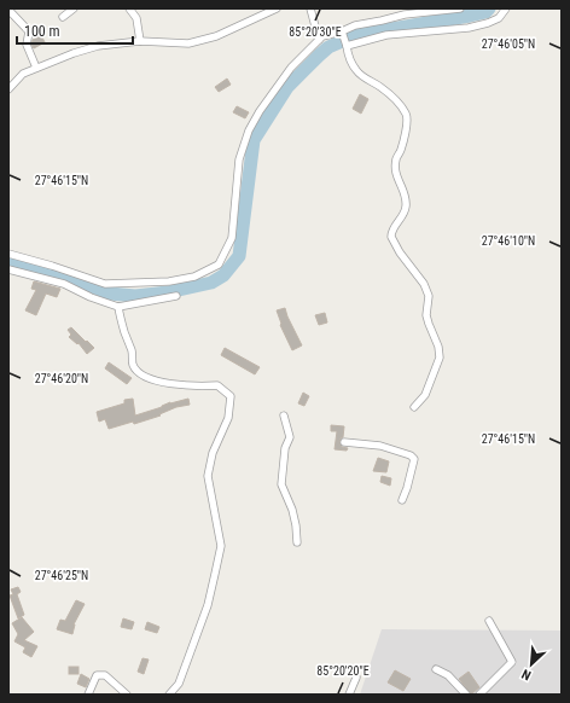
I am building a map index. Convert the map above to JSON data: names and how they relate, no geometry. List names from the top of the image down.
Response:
{
  "scale_bar": "100 m",
  "north": "bottom left",
  "coordinates": [
    "85°20'30\"E",
    "27°46'05\"N",
    "27°46'15\"N",
    "27°46'10\"N",
    "27°46'20\"N",
    "27°46'25\"N",
    "85°20'20\"E"
  ]
}
